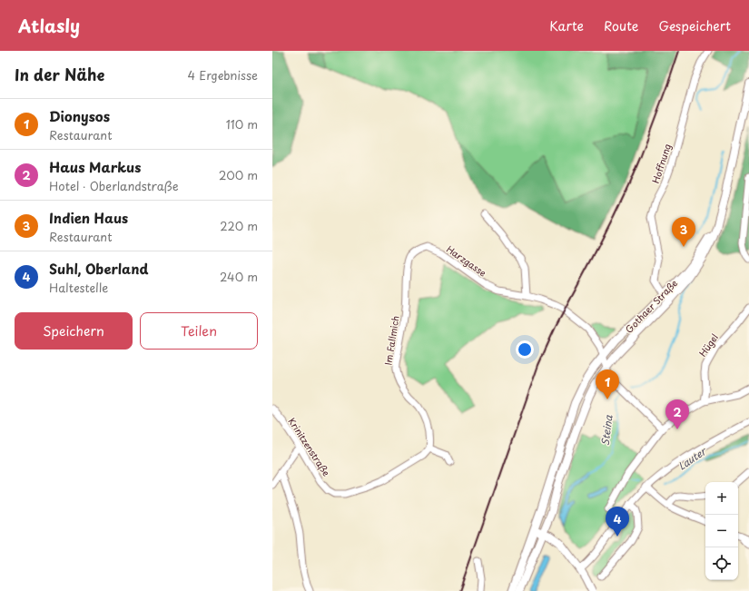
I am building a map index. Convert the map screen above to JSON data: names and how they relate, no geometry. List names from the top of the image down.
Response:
{
  "streets": {
    "main road": ["Gothaer Straße"],
    "street": [
      "Hoffnung",
      "Harzgasse",
      "Im Fallmich",
      "Hügel",
      "Krinitzenstraße"
    ]
  },
  "crossings": [
    ["Hoffnung", "Gothaer Straße"],
    ["Harzgasse", "Gothaer Straße"],
    ["Harzgasse", "Im Fallmich"],
    ["Im Fallmich", "Krinitzenstraße"]
  ],
  "water": ["Steina", "Lauter"],
  "page": {
    "header": "Atlasly",
    "nav": ["Karte", "Route", "Gespeichert"],
    "heading": ["In der Nähe", "4 Ergebnisse"],
    "list": [
      {
        "mark": "1",
        "name": "Dionysos",
        "note": "Restaurant",
        "value": "110 m"
      },
      {
        "mark": "2",
        "name": "Haus Markus",
        "note": "Hotel · Oberlandstraße",
        "value": "200 m"
      },
      {
        "mark": "3",
        "name": "Indien Haus",
        "note": "Restaurant",
        "value": "220 m"
      },
      {
        "mark": "4",
        "name": "Suhl, Oberland",
        "note": "Haltestelle",
        "value": "240 m"
      }
    ],
    "pins": [
      "3",
      "1",
      "2",
      "4"
    ],
    "buttons": ["Speichern", "Teilen"],
    "map_buttons": ["+", "−"]
  }
}
